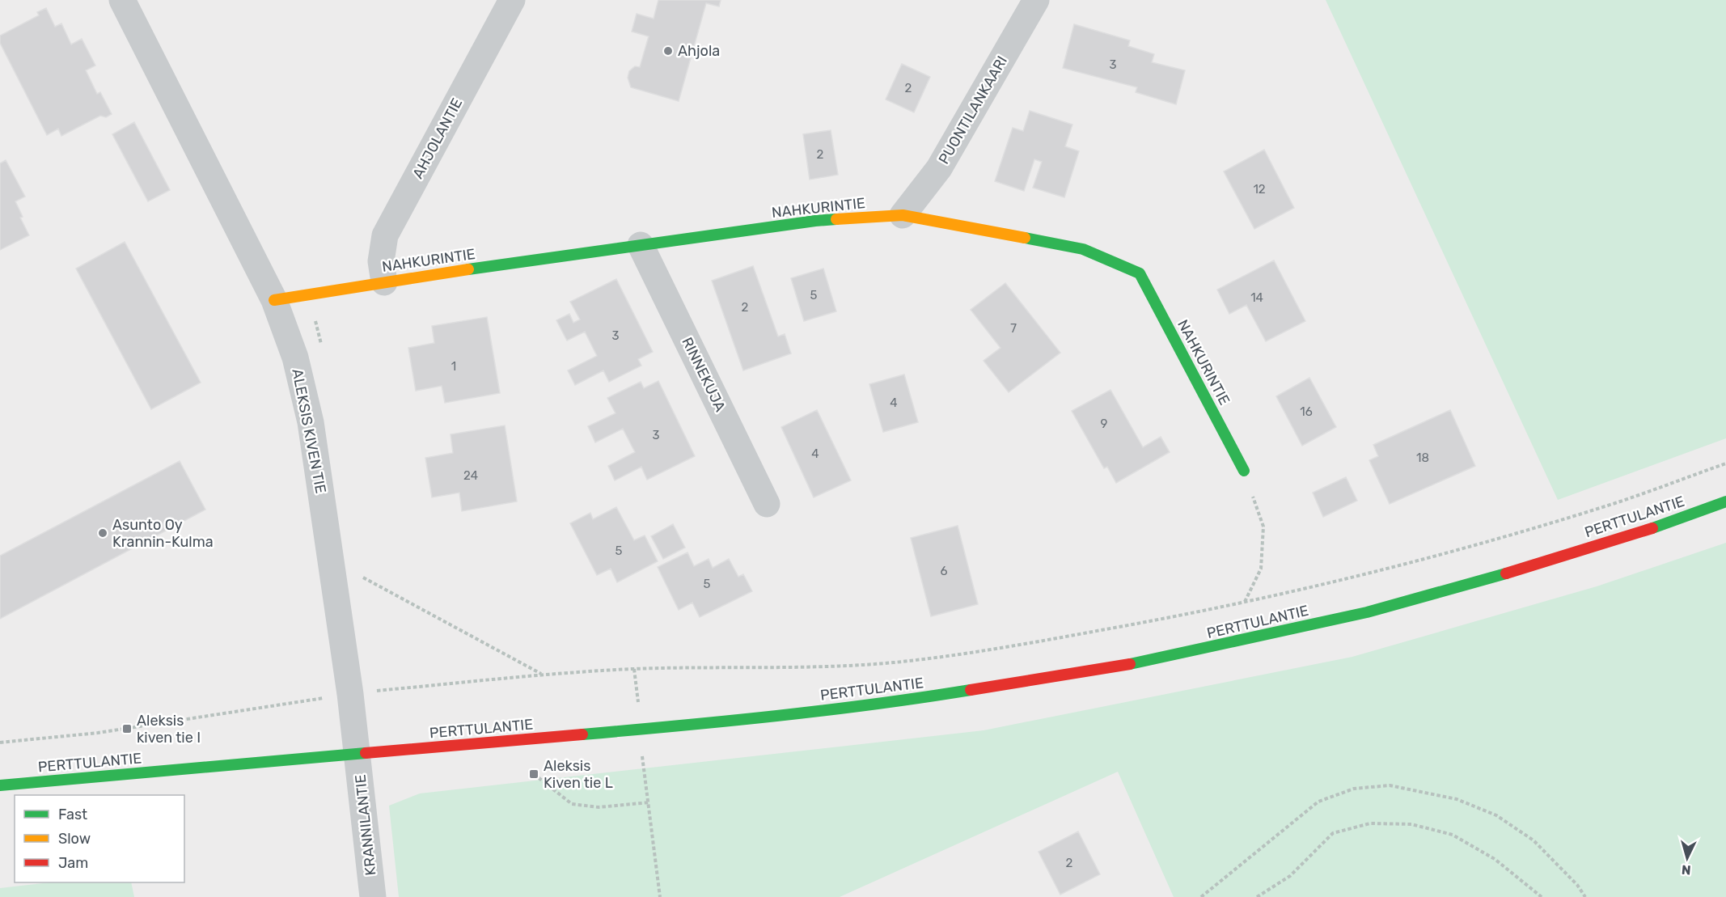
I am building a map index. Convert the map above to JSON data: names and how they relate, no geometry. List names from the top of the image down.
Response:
{
  "streets": {
    "street": [
      "PUONTILANKAARI",
      "AHJOLANTIE",
      "NAHKURINTIE",
      "RINNEKUJA",
      "ALEKSIS KIVEN TIE",
      "PERTTULANTIE",
      "KRANNILANTIE"
    ]
  },
  "crossings": [
    ["PUONTILANKAARI", "NAHKURINTIE"],
    ["AHJOLANTIE", "NAHKURINTIE"],
    ["NAHKURINTIE", "RINNEKUJA"],
    ["NAHKURINTIE", "ALEKSIS KIVEN TIE"],
    ["ALEKSIS KIVEN TIE", "PERTTULANTIE"],
    ["ALEKSIS KIVEN TIE", "KRANNILANTIE"],
    ["PERTTULANTIE", "KRANNILANTIE"]
  ],
  "places": {
    "other": ["Ahjola", "Asunto Oy Krannin-Kulma"],
    "transit": ["Aleksis kiven tie I", "Aleksis Kiven tie L"]
  },
  "house_numbers": [
    "3",
    "2",
    "2",
    "12",
    "5",
    "14",
    "2",
    "7",
    "3",
    "1",
    "4",
    "16",
    "9",
    "3",
    "4",
    "18",
    "24",
    "5",
    "6",
    "5",
    "2"
  ],
  "legend": ["Fast", "Slow", "Jam"],
  "north": "bottom"
}
